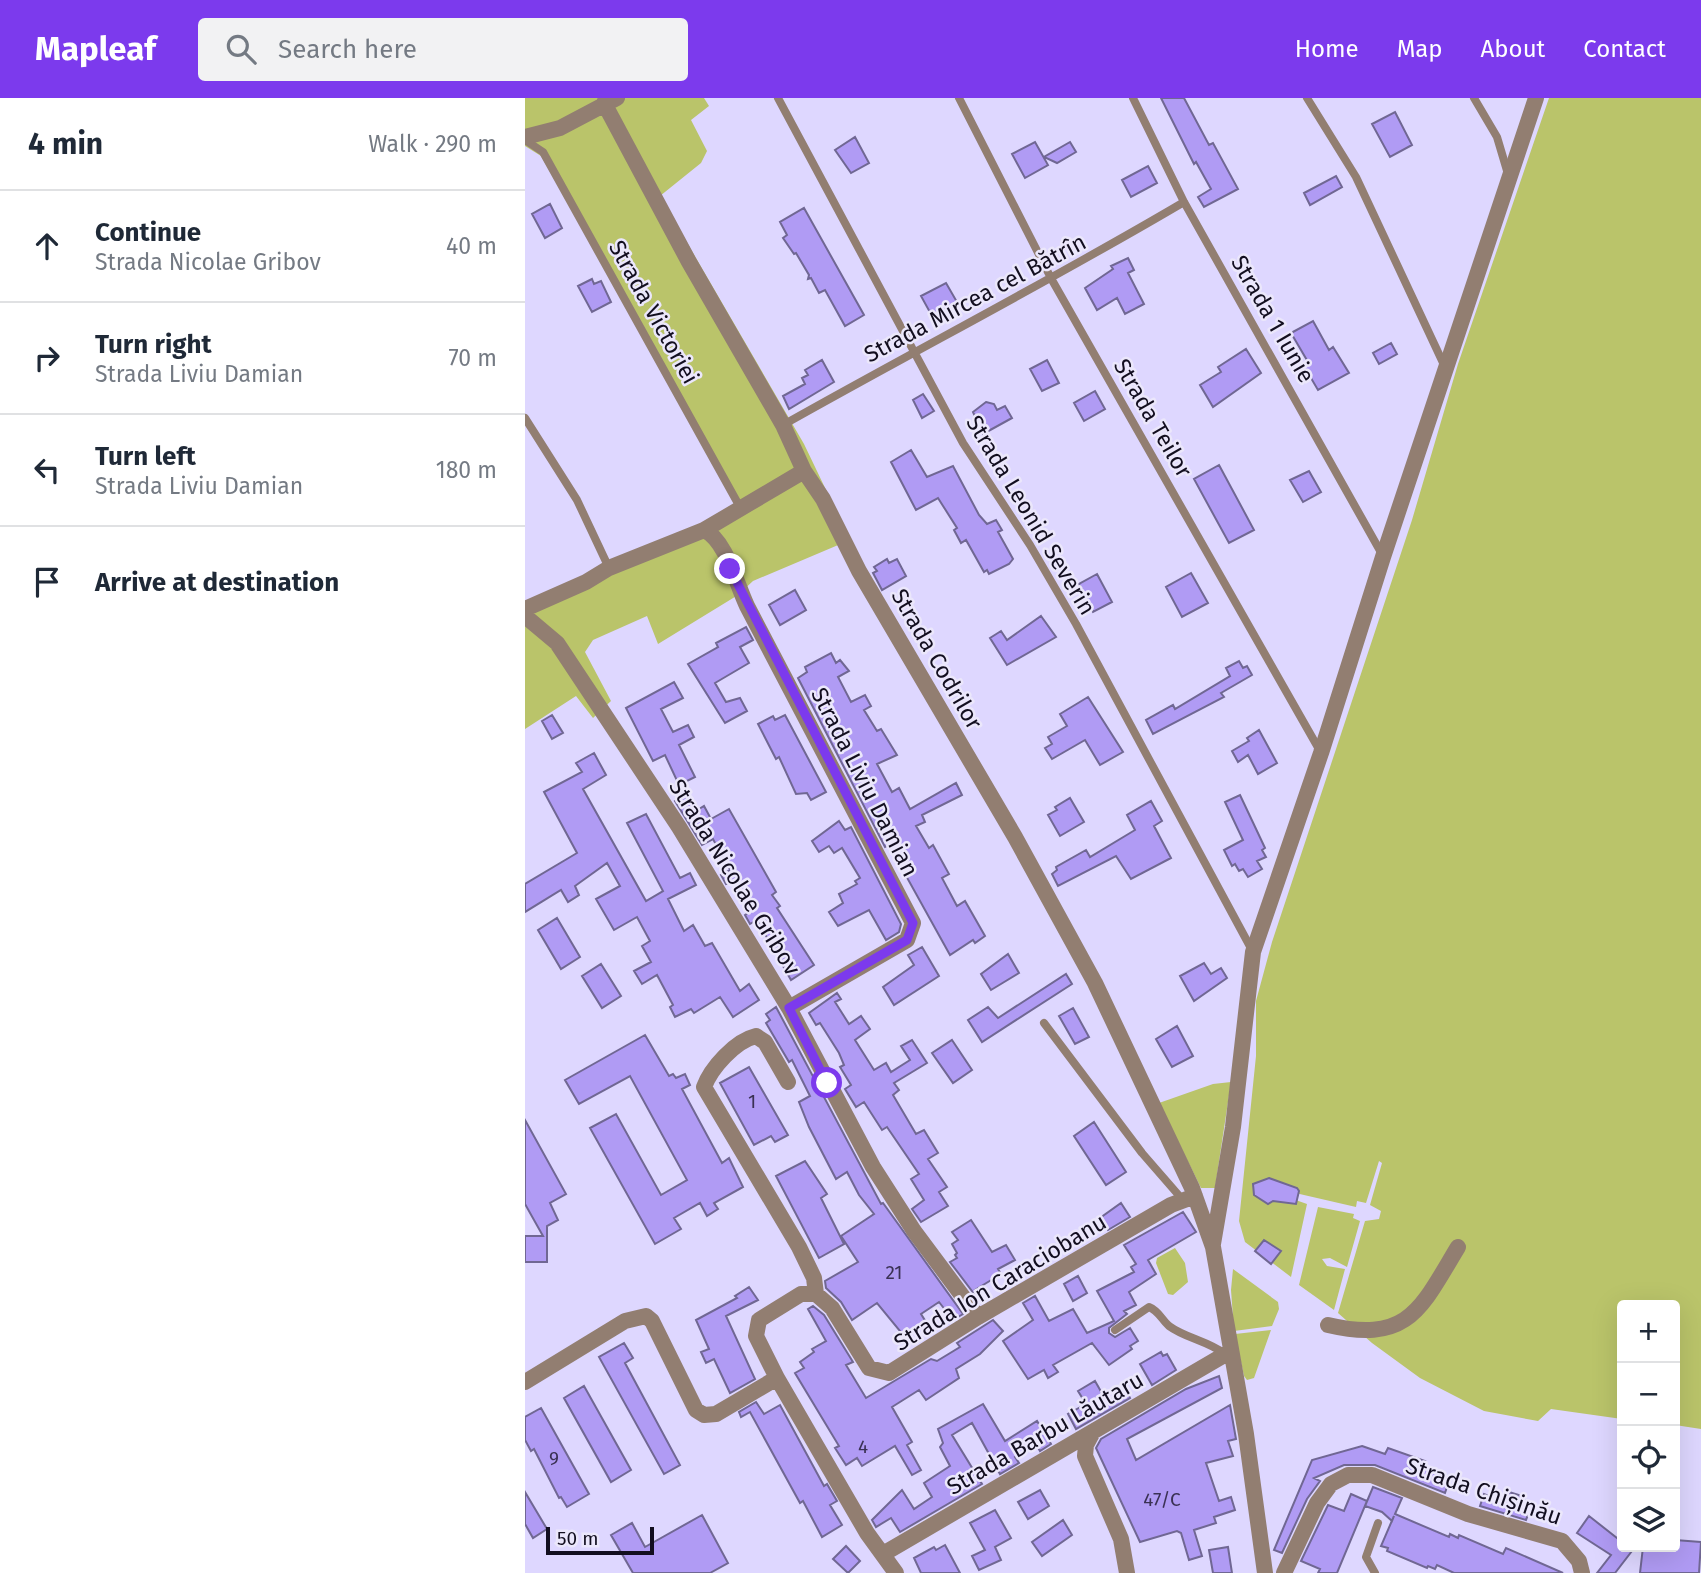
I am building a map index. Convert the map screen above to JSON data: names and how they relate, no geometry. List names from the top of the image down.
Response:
{
  "streets": {
    "street": [
      "Strada Codrilor",
      "Strada Liviu Damian",
      "Strada Nicolae Gribov",
      "Strada Ion Caraciobanu",
      "Strada Barbu Lăutaru",
      "Strada Chișinău"
    ],
    "lane": [
      "Strada Mircea cel Bătrîn",
      "Strada Victoriei",
      "Strada 1 Iunie",
      "Strada Teilor",
      "Strada Leonid Severin"
    ]
  },
  "crossings": [
    ["Strada Mircea cel Bătrîn", "Strada 1 Iunie"],
    ["Strada Mircea cel Bătrîn", "Strada Teilor"],
    ["Strada Mircea cel Bătrîn", "Strada Leonid Severin"],
    ["Strada Mircea cel Bătrîn", "Strada Codrilor"],
    ["Strada Codrilor", "Strada Ion Caraciobanu"],
    ["Strada Liviu Damian", "Strada Nicolae Gribov"],
    ["Strada Nicolae Gribov", "Strada Ion Caraciobanu"]
  ],
  "house_numbers": [
    "1",
    "21",
    "4",
    "9",
    "47/C"
  ],
  "scale_bar": "50 m",
  "page": {
    "header": "Mapleaf",
    "search": "Search here",
    "nav": [
      "Home",
      "Map",
      "About",
      "Contact"
    ],
    "heading": ["4 min", "Walk · 290 m"],
    "list": [
      ["Continue", "Strada Nicolae Gribov", "40 m"],
      ["Turn right", "Strada Liviu Damian", "70 m"],
      ["Turn left", "Strada Liviu Damian", "180 m"],
      "Arrive at destination"
    ],
    "map_buttons": ["+", "−"],
    "scale": "50 m"
  }
}
